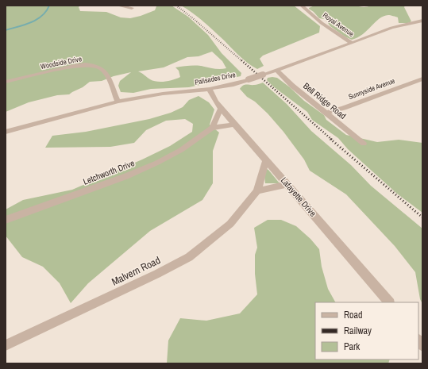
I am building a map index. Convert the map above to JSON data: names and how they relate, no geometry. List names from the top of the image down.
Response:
{
  "streets": {
    "street": [
      "Royal Avenue",
      "Woodside Drive",
      "Palisades Drive",
      "Sunnyside Avenue",
      "Bell Ridge Road",
      "Letchworth Drive",
      "Lafayette Drive",
      "Malvern Road"
    ]
  },
  "crossings": [
    ["Royal Avenue", "Palisades Drive"],
    ["Woodside Drive", "Palisades Drive"],
    ["Palisades Drive", "Bell Ridge Road"],
    ["Palisades Drive", "Lafayette Drive"],
    ["Sunnyside Avenue", "Bell Ridge Road"],
    ["Letchworth Drive", "Lafayette Drive"],
    ["Lafayette Drive", "Malvern Road"]
  ],
  "legend": ["Road", "Railway", "Park"]
}
